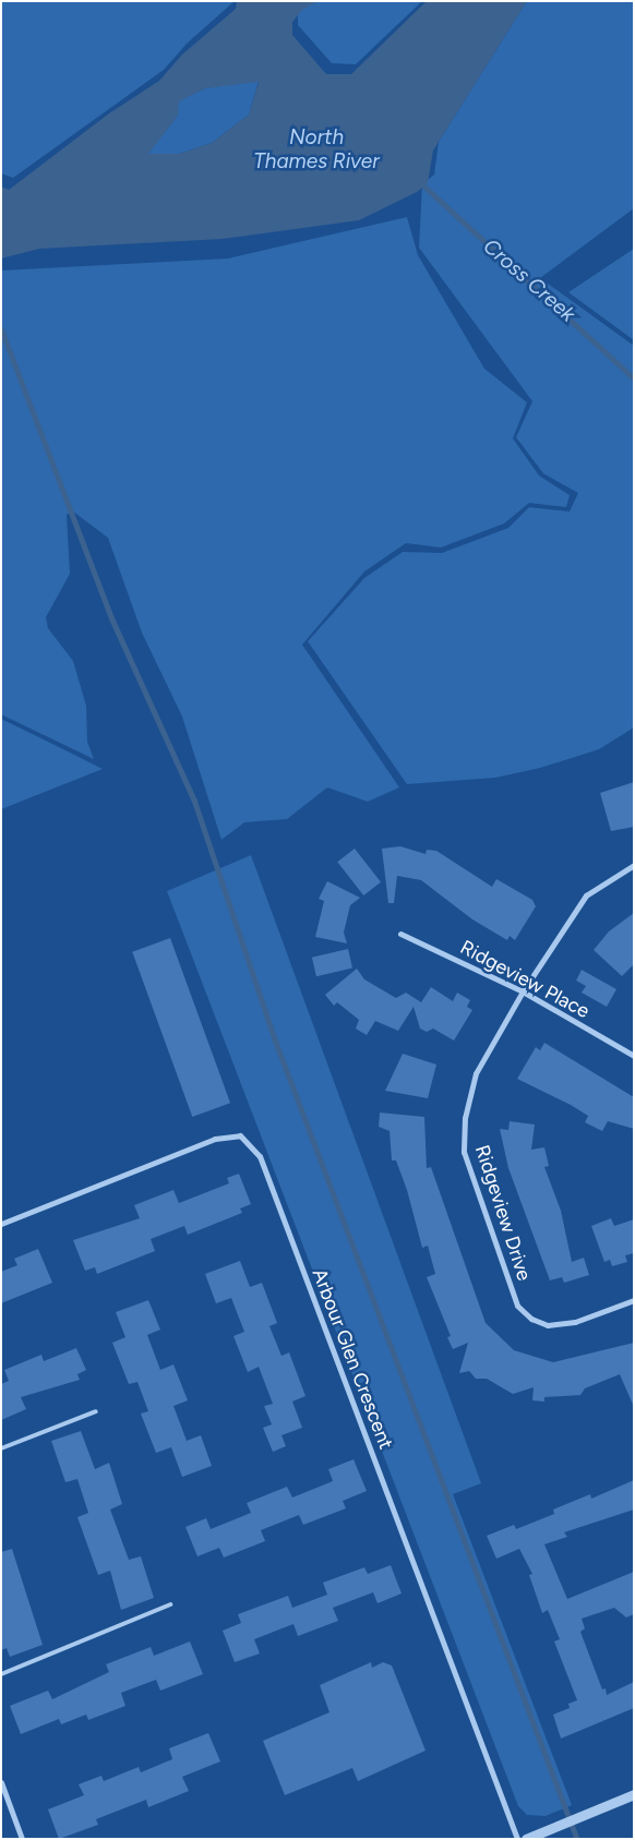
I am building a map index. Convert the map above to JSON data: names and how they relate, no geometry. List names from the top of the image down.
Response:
{
  "streets": {
    "street": ["Ridgeview Place", "Ridgeview Drive", "Arbour Glen Crescent"]
  },
  "crossings": [
    ["Ridgeview Place", "Ridgeview Drive"]
  ],
  "water": ["North Thames River", "Cross Creek"]
}
